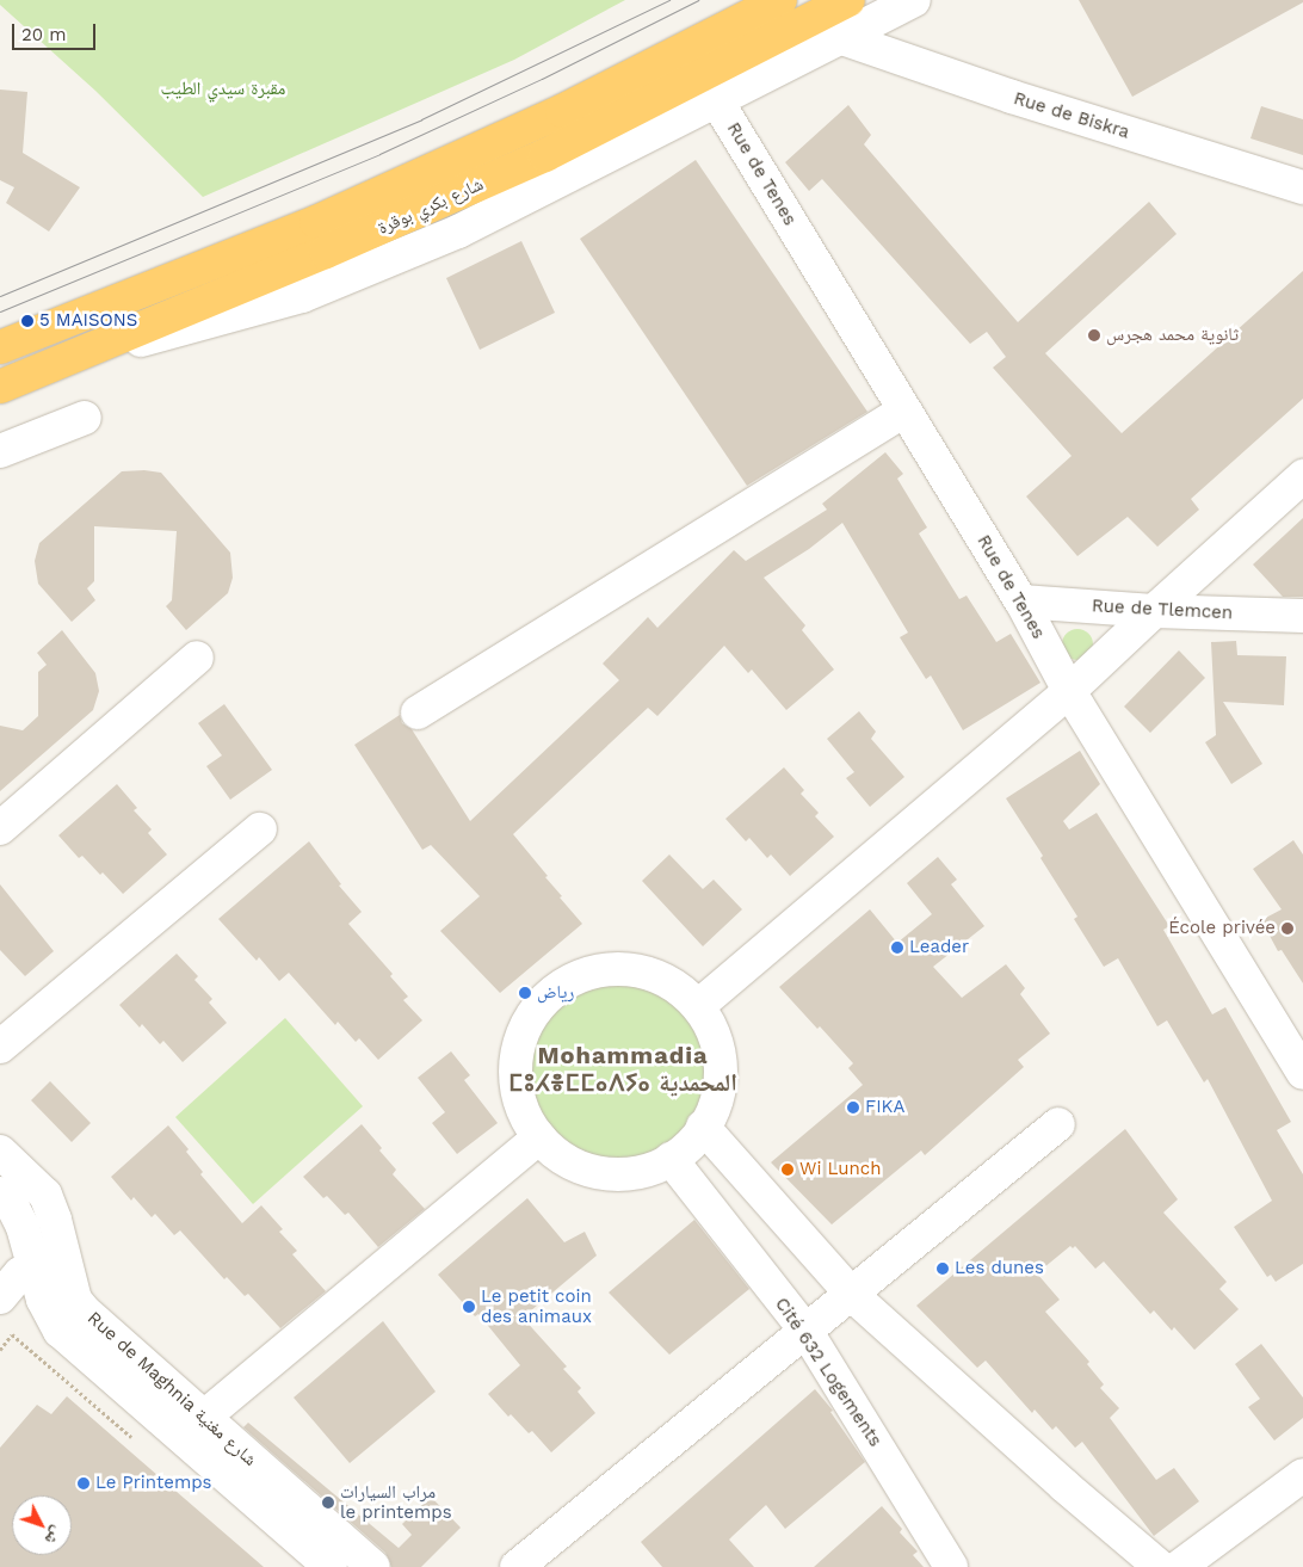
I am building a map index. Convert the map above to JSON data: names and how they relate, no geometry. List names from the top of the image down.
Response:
{
  "streets": {
    "highway": ["شارع بكري بوقرة"],
    "street": [
      "Rue de Biskra",
      "Rue de Tenes",
      "Rue de Tlemcen",
      "Cité 632 Logements",
      "Rue de Maghnia شارع مغنية"
    ]
  },
  "crossings": [
    ["Rue de Tenes", "Rue de Tlemcen"]
  ],
  "districts": ["Mohammadia ⵎⵓⵃⴻⵎⵎⴰⴷⵢⴰ المحمدية"],
  "parks": ["مقبرة سيدي الطيب"],
  "places": [
    "5 MAISONS",
    "ثانوية محمد هجرس",
    "École privée",
    "Leader",
    "رياض",
    "FIKA",
    "Wi Lunch",
    "Les dunes",
    "Le petit coin des animaux",
    "Le Printemps",
    "مراب السيارات le printemps"
  ],
  "scale_bar": "20 m",
  "north": "bottom right"
}
